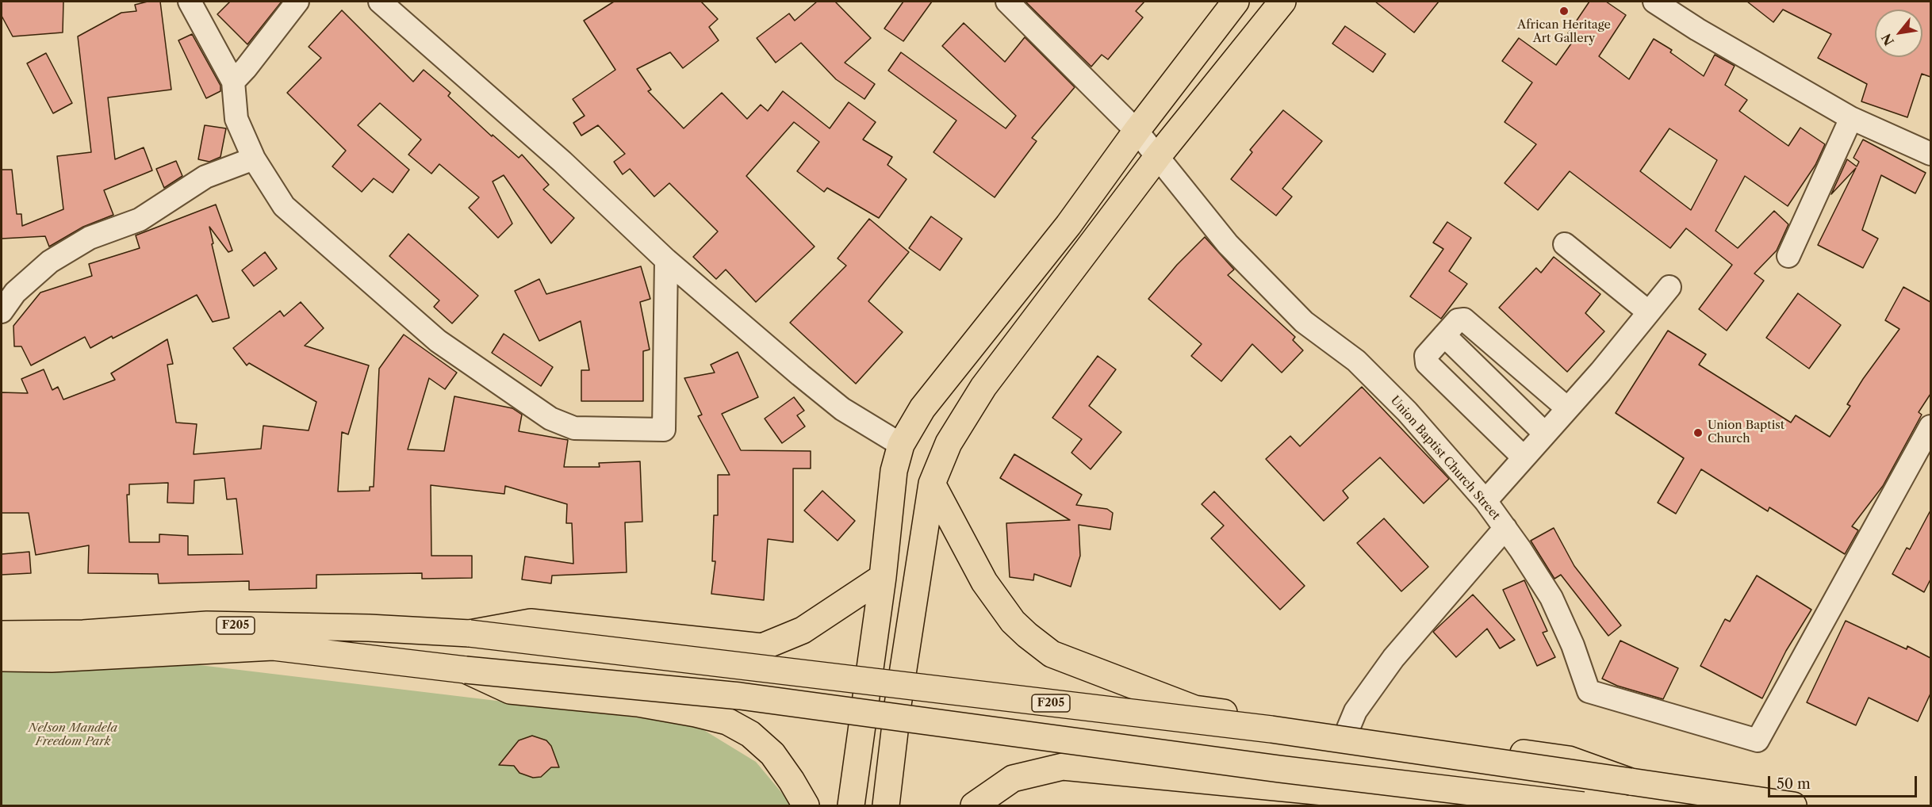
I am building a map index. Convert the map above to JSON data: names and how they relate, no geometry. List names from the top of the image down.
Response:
{
  "streets": {
    "main road": ["F205"],
    "street": ["Union Baptist Church Street"]
  },
  "parks": ["Nelson Mandela Freedom Park"],
  "places": ["African Heritage Art Gallery", "Union Baptist Church"],
  "scale_bar": "50 m",
  "north": "bottom left"
}
